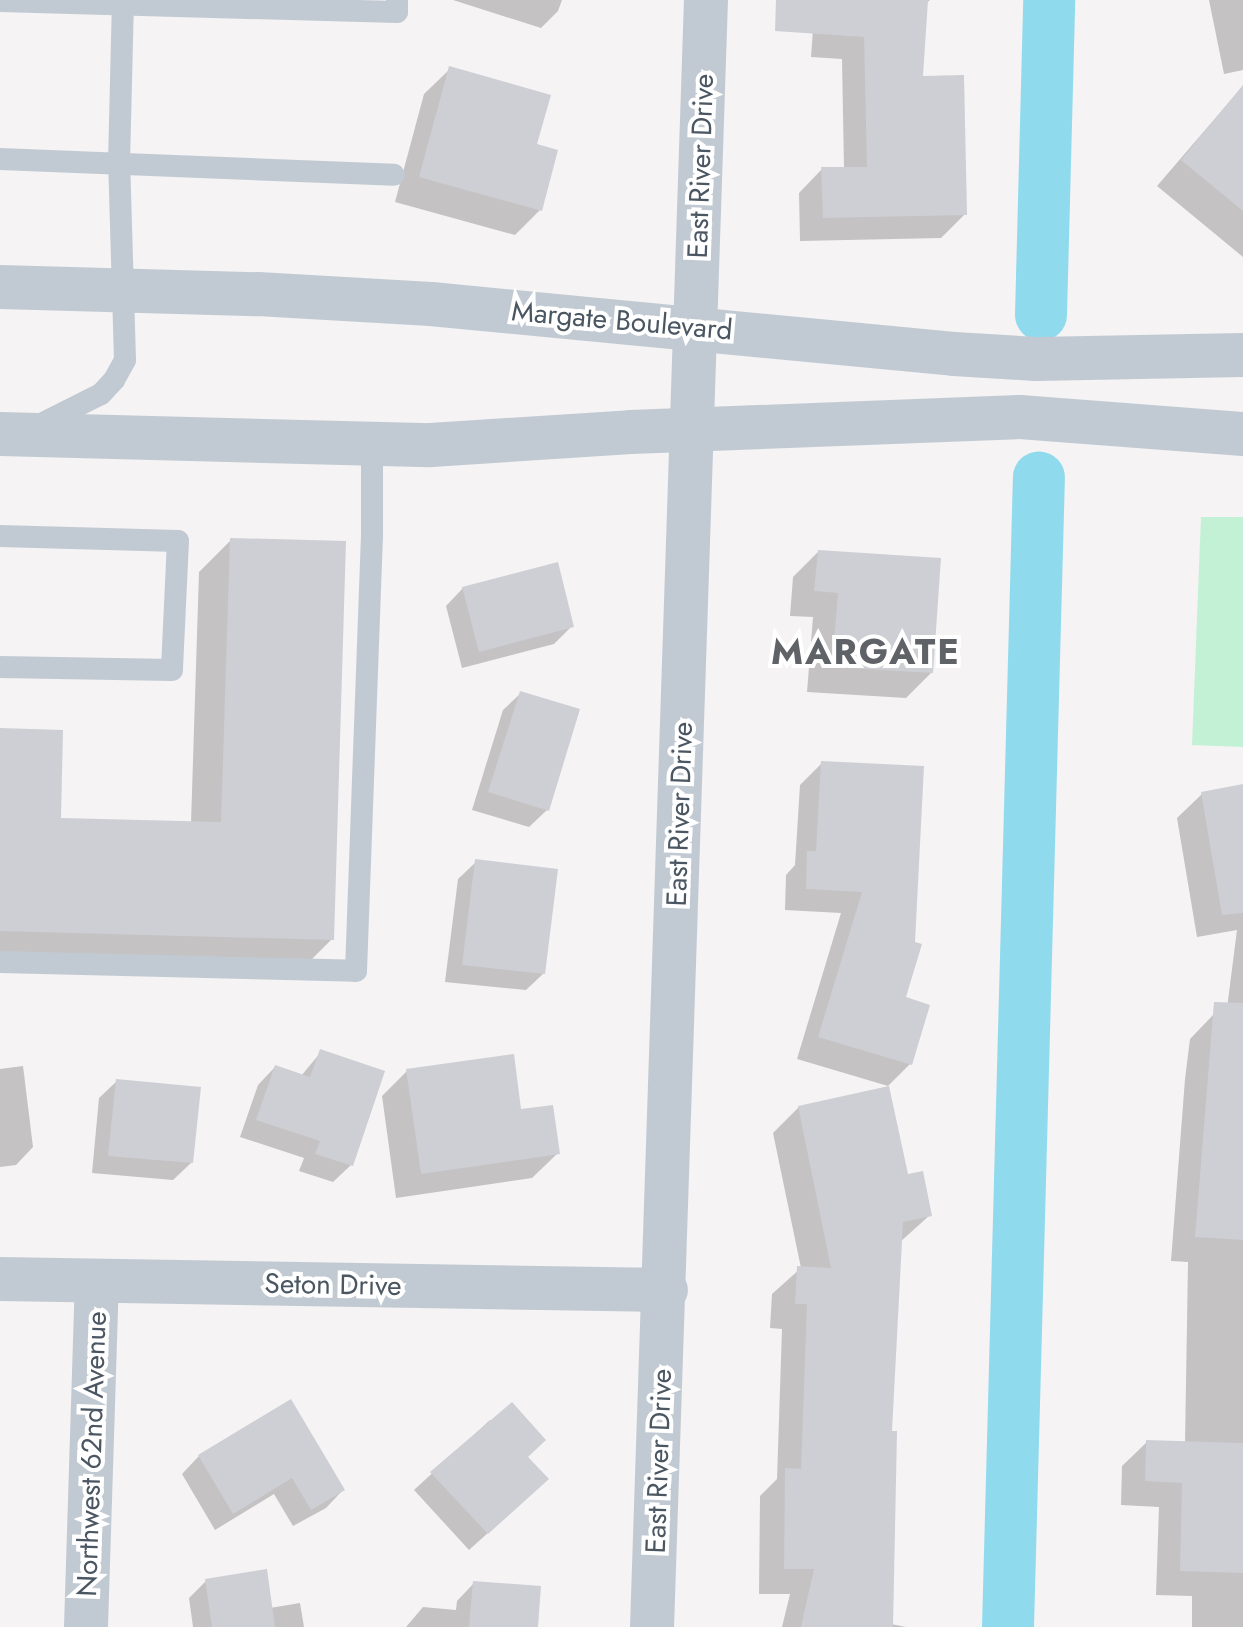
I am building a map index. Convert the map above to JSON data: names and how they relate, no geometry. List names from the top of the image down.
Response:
{
  "streets": {
    "street": [
      "East River Drive",
      "Margate Boulevard",
      "Seton Drive",
      "Northwest 62nd Avenue"
    ]
  },
  "crossings": [
    ["East River Drive", "Margate Boulevard"],
    ["East River Drive", "Seton Drive"],
    ["Seton Drive", "Northwest 62nd Avenue"]
  ],
  "districts": ["MARGATE"]
}
